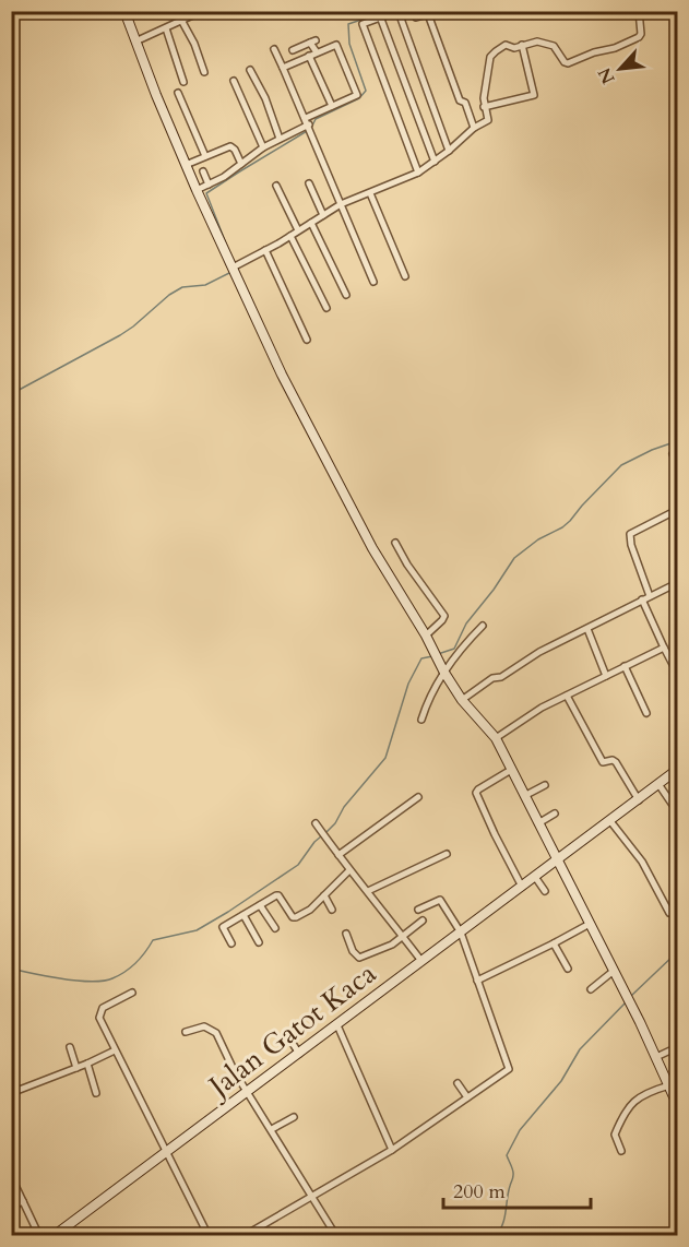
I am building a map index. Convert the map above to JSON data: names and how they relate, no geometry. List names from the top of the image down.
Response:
{
  "streets": {
    "main road": ["Jalan Gatot Kaca"]
  },
  "scale_bar": "200 m",
  "north": "bottom left"
}
